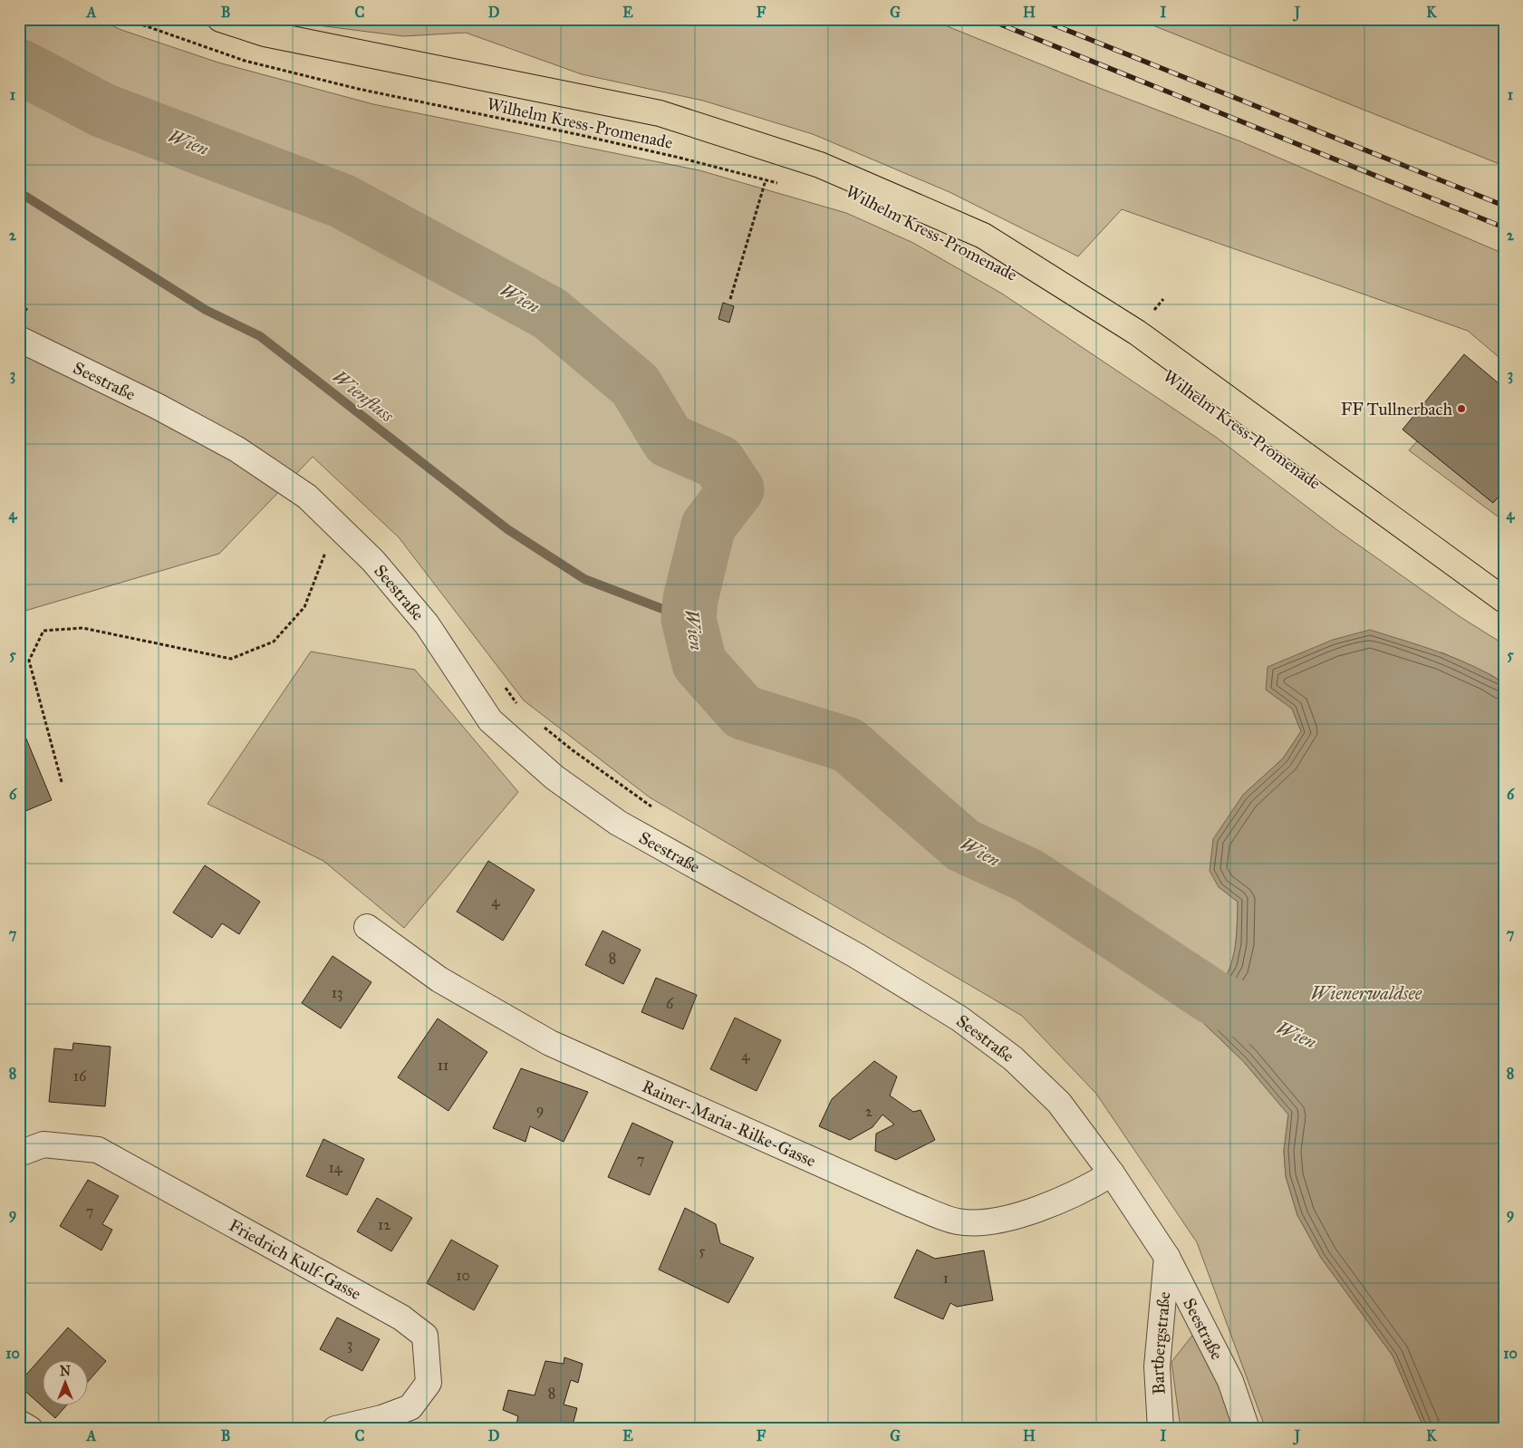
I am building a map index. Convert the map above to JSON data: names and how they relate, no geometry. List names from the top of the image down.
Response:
{
  "streets": {
    "street": [
      "Seestraße",
      "Rainer-Maria-Rilke-Gasse",
      "Friedrich Kulf-Gasse",
      "Bartbergstraße"
    ],
    "path": ["Wilhelm Kress-Promenade"]
  },
  "crossings": [
    ["Seestraße", "Rainer-Maria-Rilke-Gasse"],
    ["Seestraße", "Bartbergstraße"]
  ],
  "water": ["Wien", "Wienfluss", "Wienerwaldsee"],
  "places": ["FF Tullnerbach"],
  "house_numbers": [
    "4",
    "8",
    "13",
    "6",
    "4",
    "11",
    "16",
    "9",
    "2",
    "7",
    "14",
    "7",
    "12",
    "5",
    "10",
    "1",
    "3",
    "8"
  ],
  "north": "top",
  "grid": {
    "columns": [
      "A",
      "B",
      "C",
      "D",
      "E",
      "F",
      "G",
      "H",
      "I",
      "J",
      "K"
    ],
    "rows": [
      "1",
      "2",
      "3",
      "4",
      "5",
      "6",
      "7",
      "8",
      "9",
      "10"
    ]
  }
}
